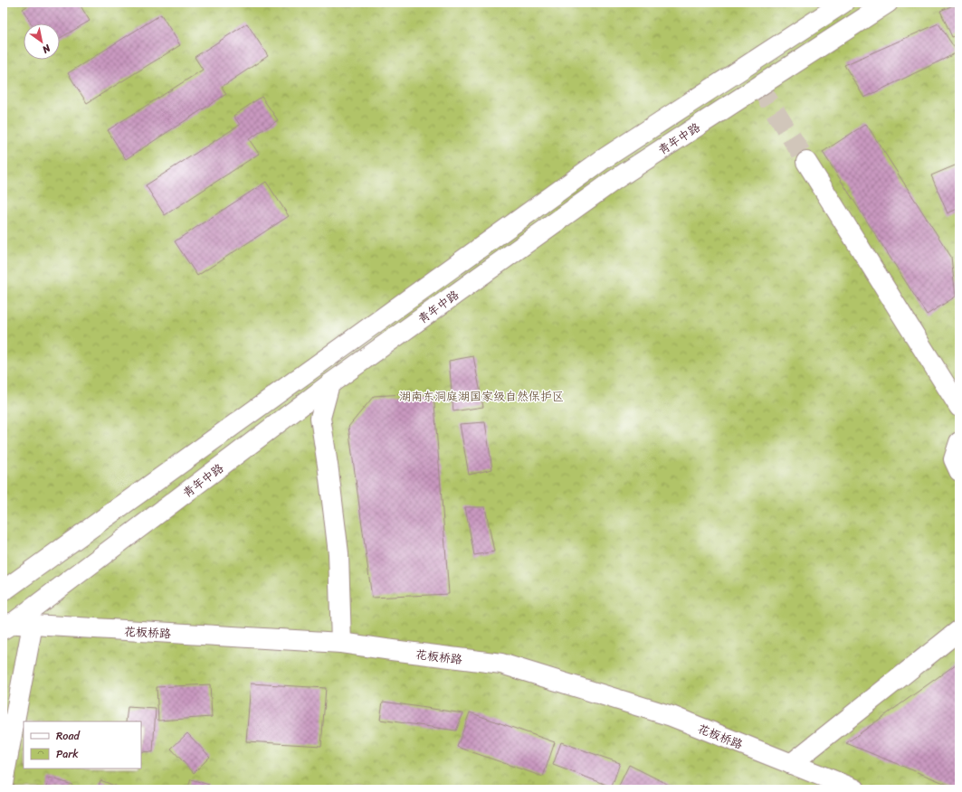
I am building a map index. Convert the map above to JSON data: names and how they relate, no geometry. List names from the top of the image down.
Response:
{
  "streets": {
    "main road": ["青年中路", "花板桥路"]
  },
  "crossings": [
    ["青年中路", "花板桥路"]
  ],
  "parks": ["湖南东洞庭湖国家级自然保护区"],
  "legend": ["Road", "Park"],
  "north": "bottom right"
}
